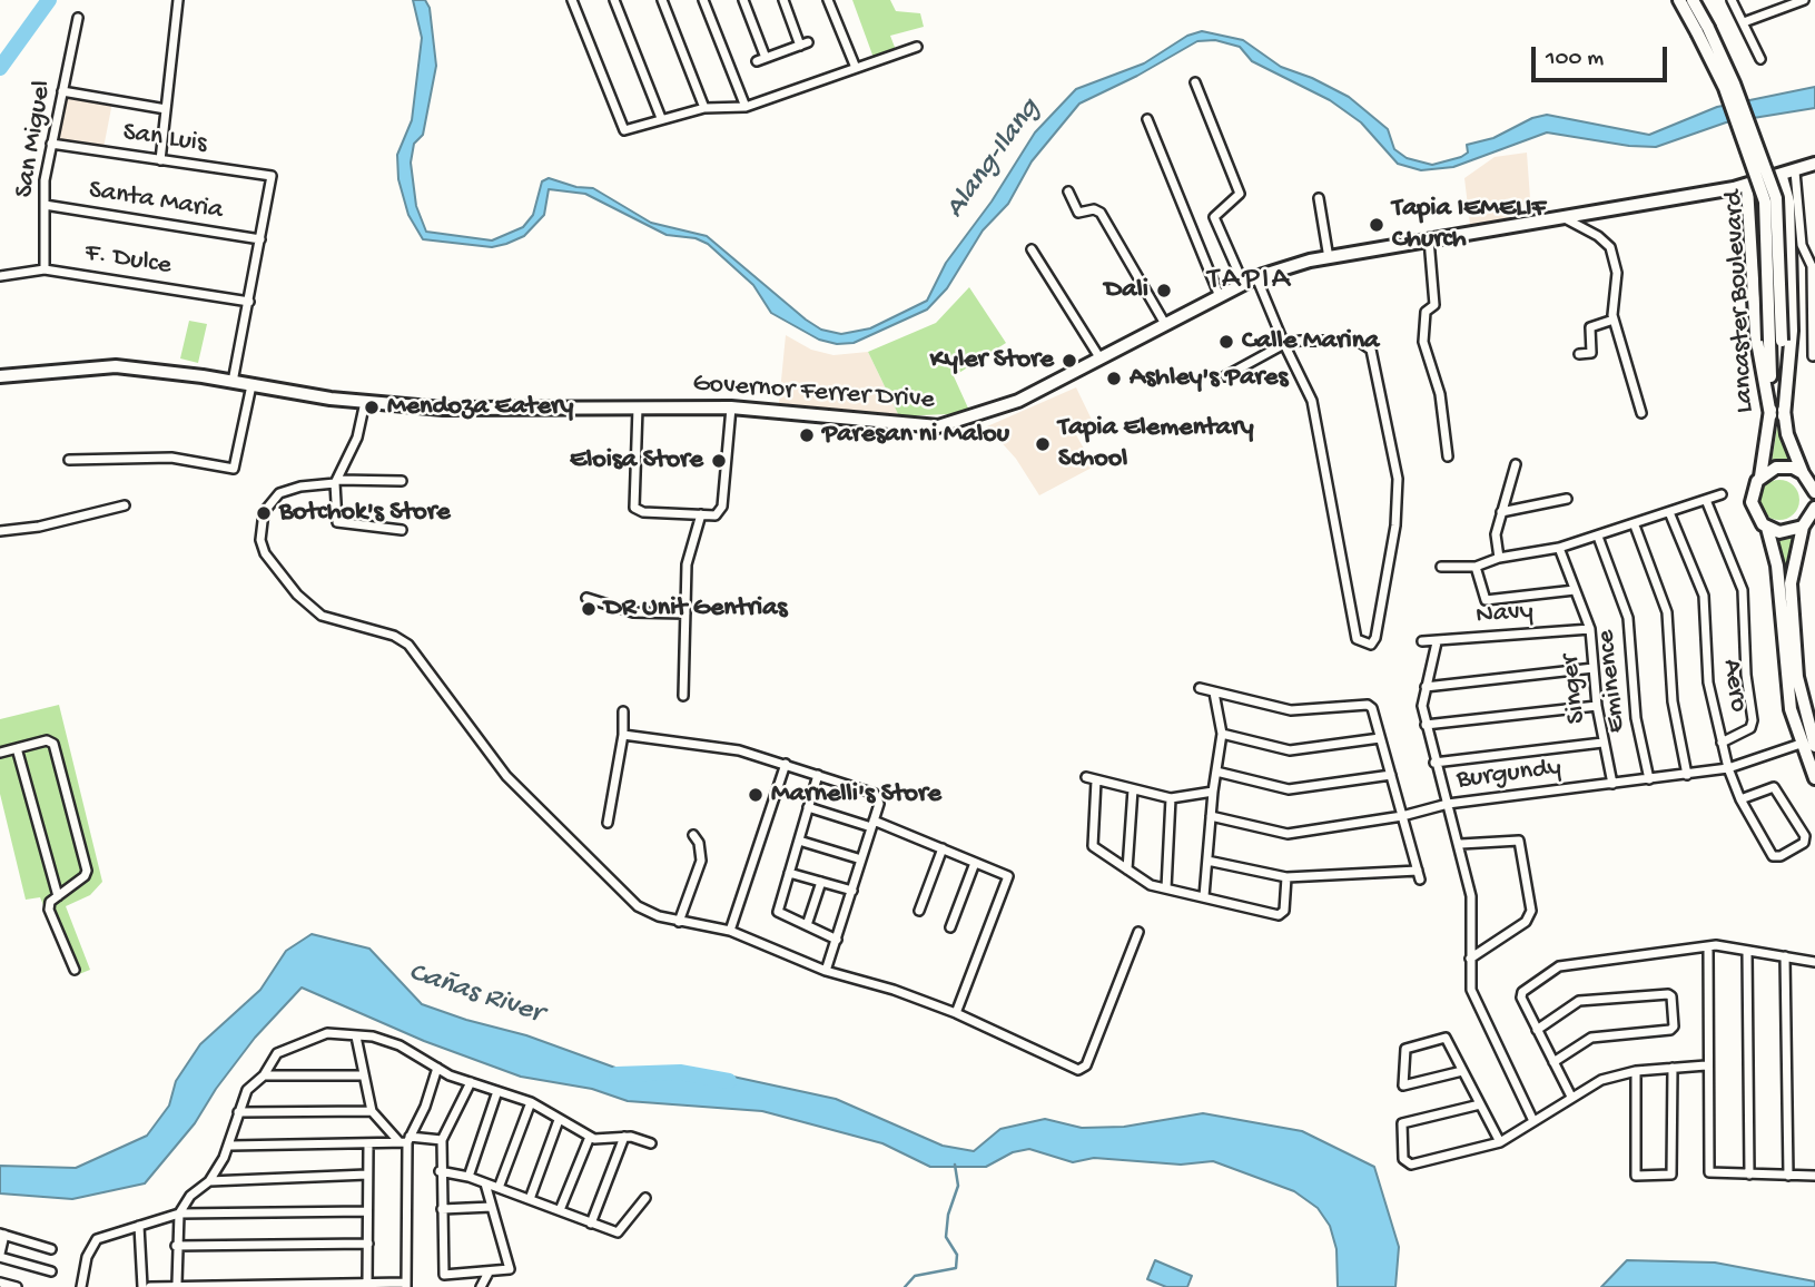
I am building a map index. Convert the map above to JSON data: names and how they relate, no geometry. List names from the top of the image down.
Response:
{
  "streets": {
    "main road": ["Lancaster Boulevard", "Governor Ferrer Drive"],
    "street": [
      "San Miguel",
      "San Luis",
      "Santa Maria",
      "F. Dulce",
      "Navy",
      "Eminence",
      "Aero",
      "Singer",
      "Burgundy"
    ]
  },
  "crossings": [
    ["San Miguel", "San Luis"],
    ["San Miguel", "Santa Maria"],
    ["San Miguel", "F. Dulce"],
    ["San Luis", "Santa Maria"],
    ["Navy", "Singer"],
    ["Eminence", "Burgundy"],
    ["Aero", "Burgundy"],
    ["Singer", "Burgundy"]
  ],
  "districts": ["TAPIA"],
  "water": ["Alang-Ilang", "Cañas River"],
  "places": [
    "Tapia IEMELIF Church",
    "Dali",
    "Calle Marina",
    "Kyler Store",
    "Ashley's Pares",
    "Mendoza Eatery",
    "Paresan ni Malou",
    "Tapia Elementary School",
    "Eloisa Store",
    "Botchok's Store",
    "DR Unit Gentrias",
    "Marnelli's Store"
  ],
  "scale_bar": "100 m"
}
